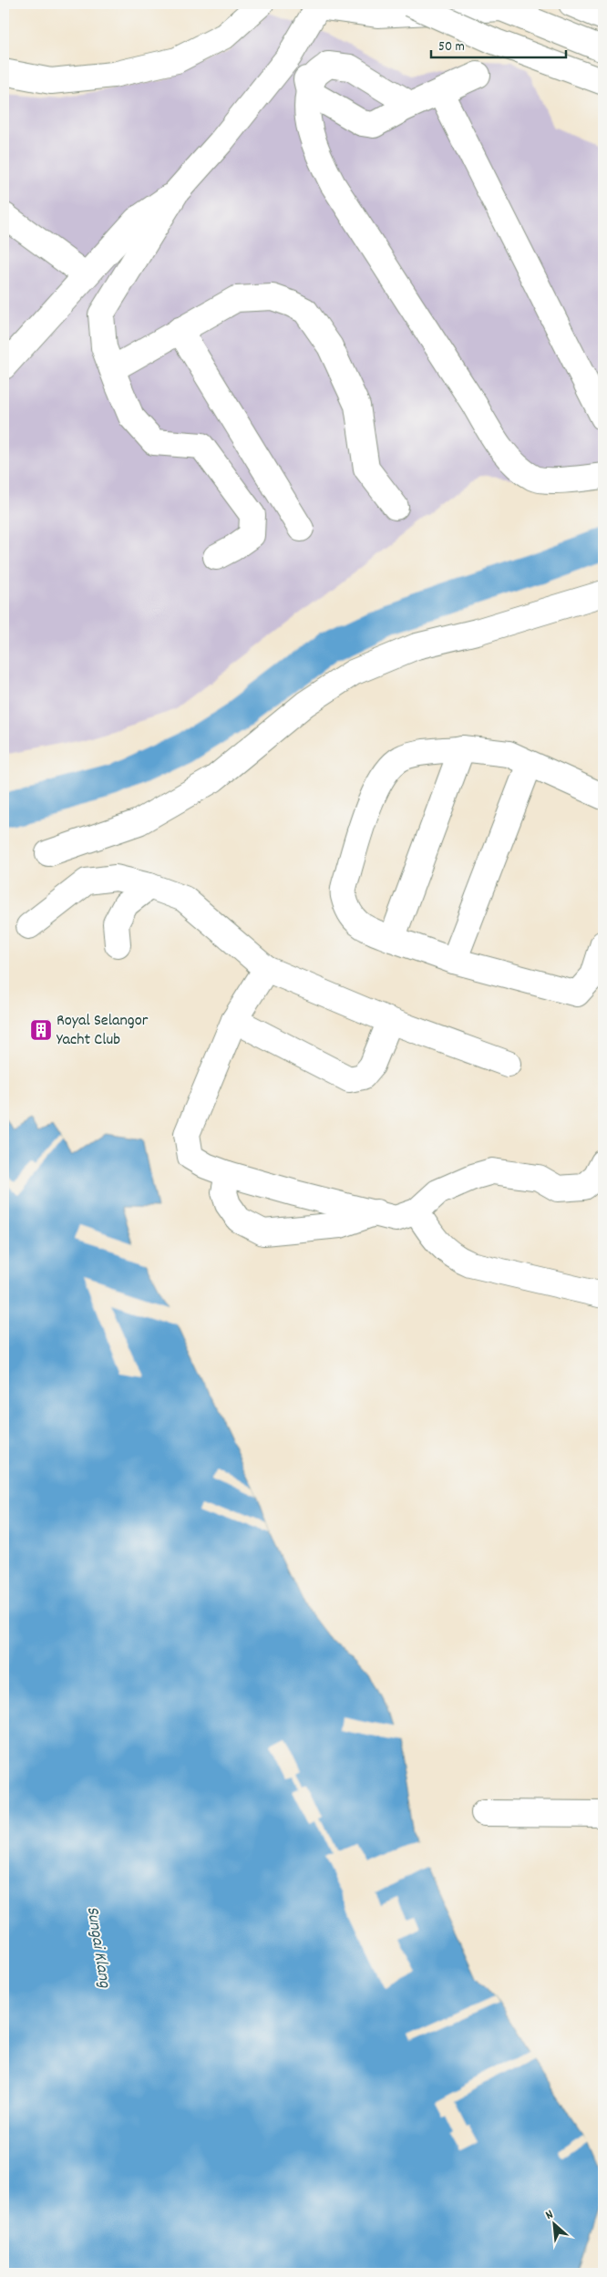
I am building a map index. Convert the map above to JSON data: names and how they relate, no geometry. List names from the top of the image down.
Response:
{
  "water": ["Sungai Klang"],
  "places": {
    "building": ["Royal Selangor Yacht Club"]
  },
  "scale_bar": "50 m",
  "north": "top left"
}
